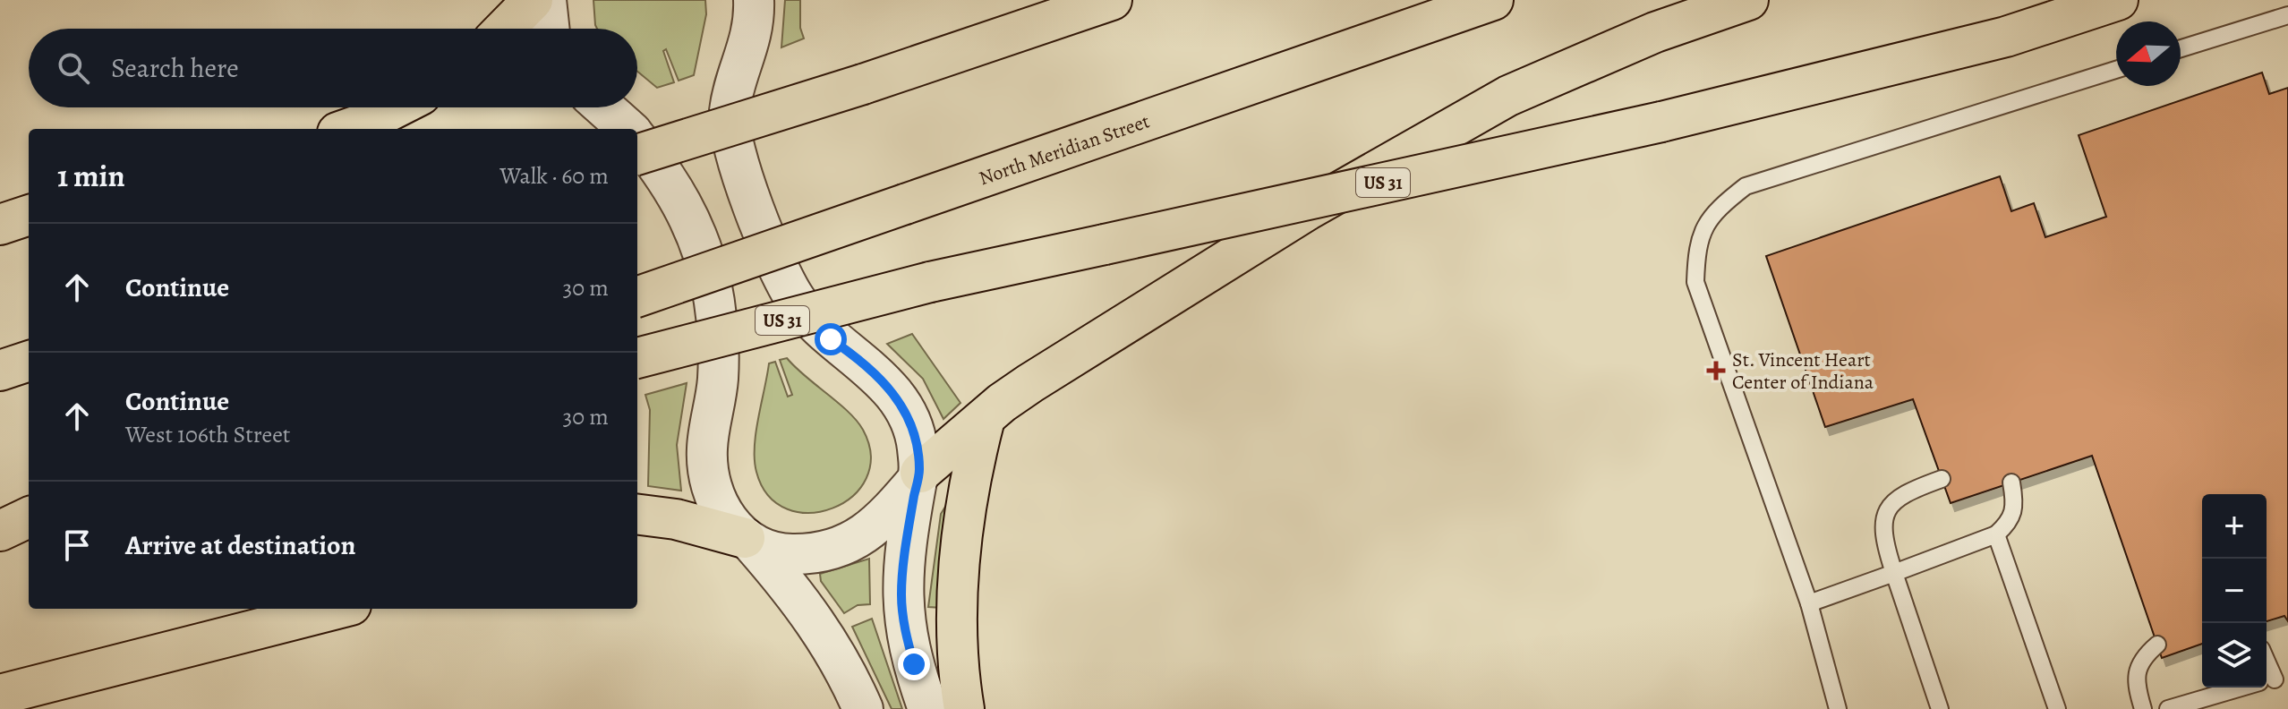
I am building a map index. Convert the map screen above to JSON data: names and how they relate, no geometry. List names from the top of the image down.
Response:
{
  "streets": {
    "highway": ["North Meridian Street", "US 31"]
  },
  "places": {
    "health": ["St. Vincent Heart Center of Indiana"]
  },
  "north": "left",
  "page": {
    "search": "Search here",
    "heading": ["1 min", "Walk · 60 m"],
    "list": [
      ["Continue", "30 m"],
      ["Continue", "West 106th Street", "30 m"],
      "Arrive at destination"
    ],
    "map_buttons": ["+", "−"]
  }
}
